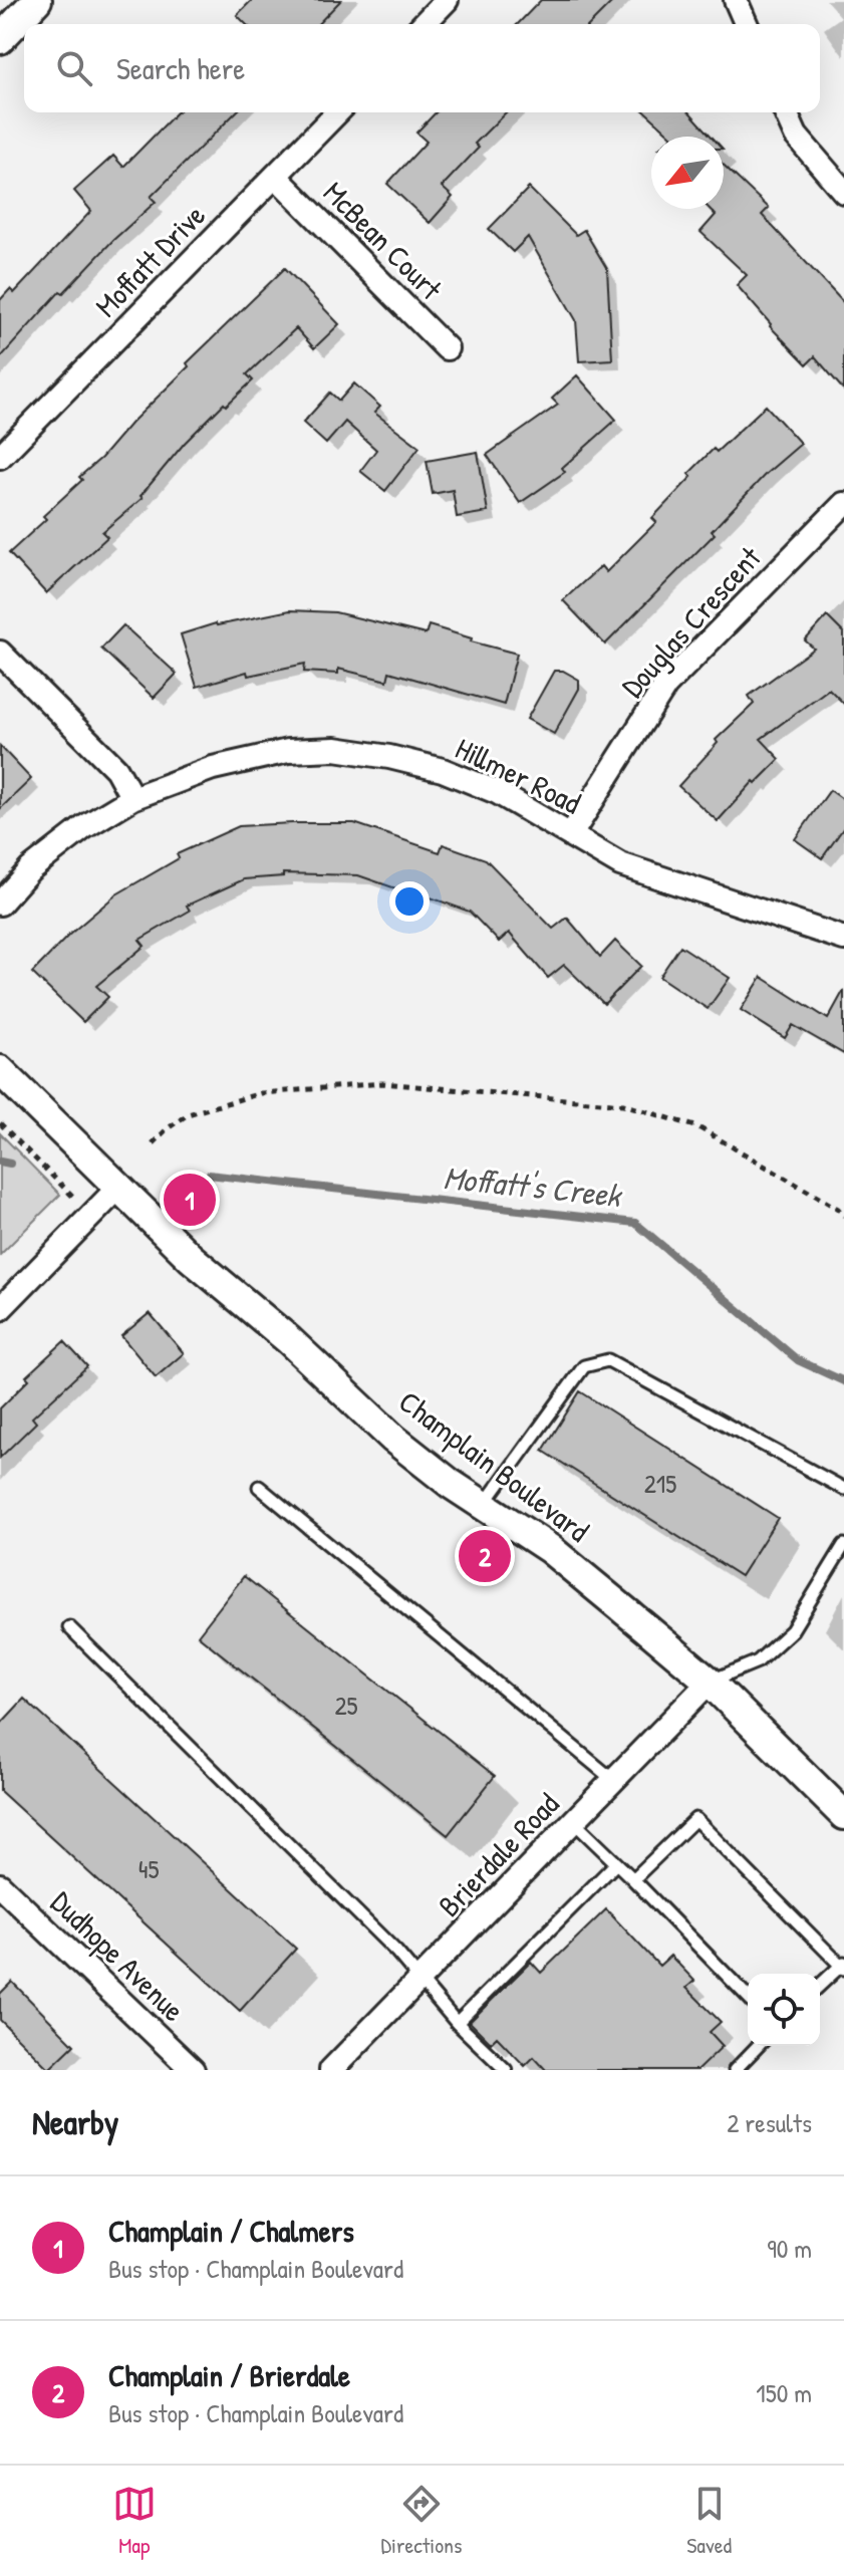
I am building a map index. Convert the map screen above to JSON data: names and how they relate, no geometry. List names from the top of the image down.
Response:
{
  "streets": {
    "street": [
      "McBean Court",
      "Moffatt Drive",
      "Douglas Crescent",
      "Hillmer Road",
      "Champlain Boulevard",
      "Brierdale Road",
      "Dudhope Avenue"
    ]
  },
  "crossings": [
    ["McBean Court", "Moffatt Drive"],
    ["Douglas Crescent", "Hillmer Road"],
    ["Champlain Boulevard", "Brierdale Road"]
  ],
  "water": ["Moffatt's Creek"],
  "house_numbers": ["215", "25", "45"],
  "north": "bottom left",
  "page": {
    "search": "Search here",
    "pins": ["1", "2"],
    "heading": ["Nearby", "2 results"],
    "list": [
      {
        "mark": "1",
        "name": "Champlain / Chalmers",
        "note": "Bus stop · Champlain Boulevard",
        "value": "90 m"
      },
      {
        "mark": "2",
        "name": "Champlain / Brierdale",
        "note": "Bus stop · Champlain Boulevard",
        "value": "150 m"
      }
    ],
    "nav": ["Map", "Directions", "Saved"]
  }
}
